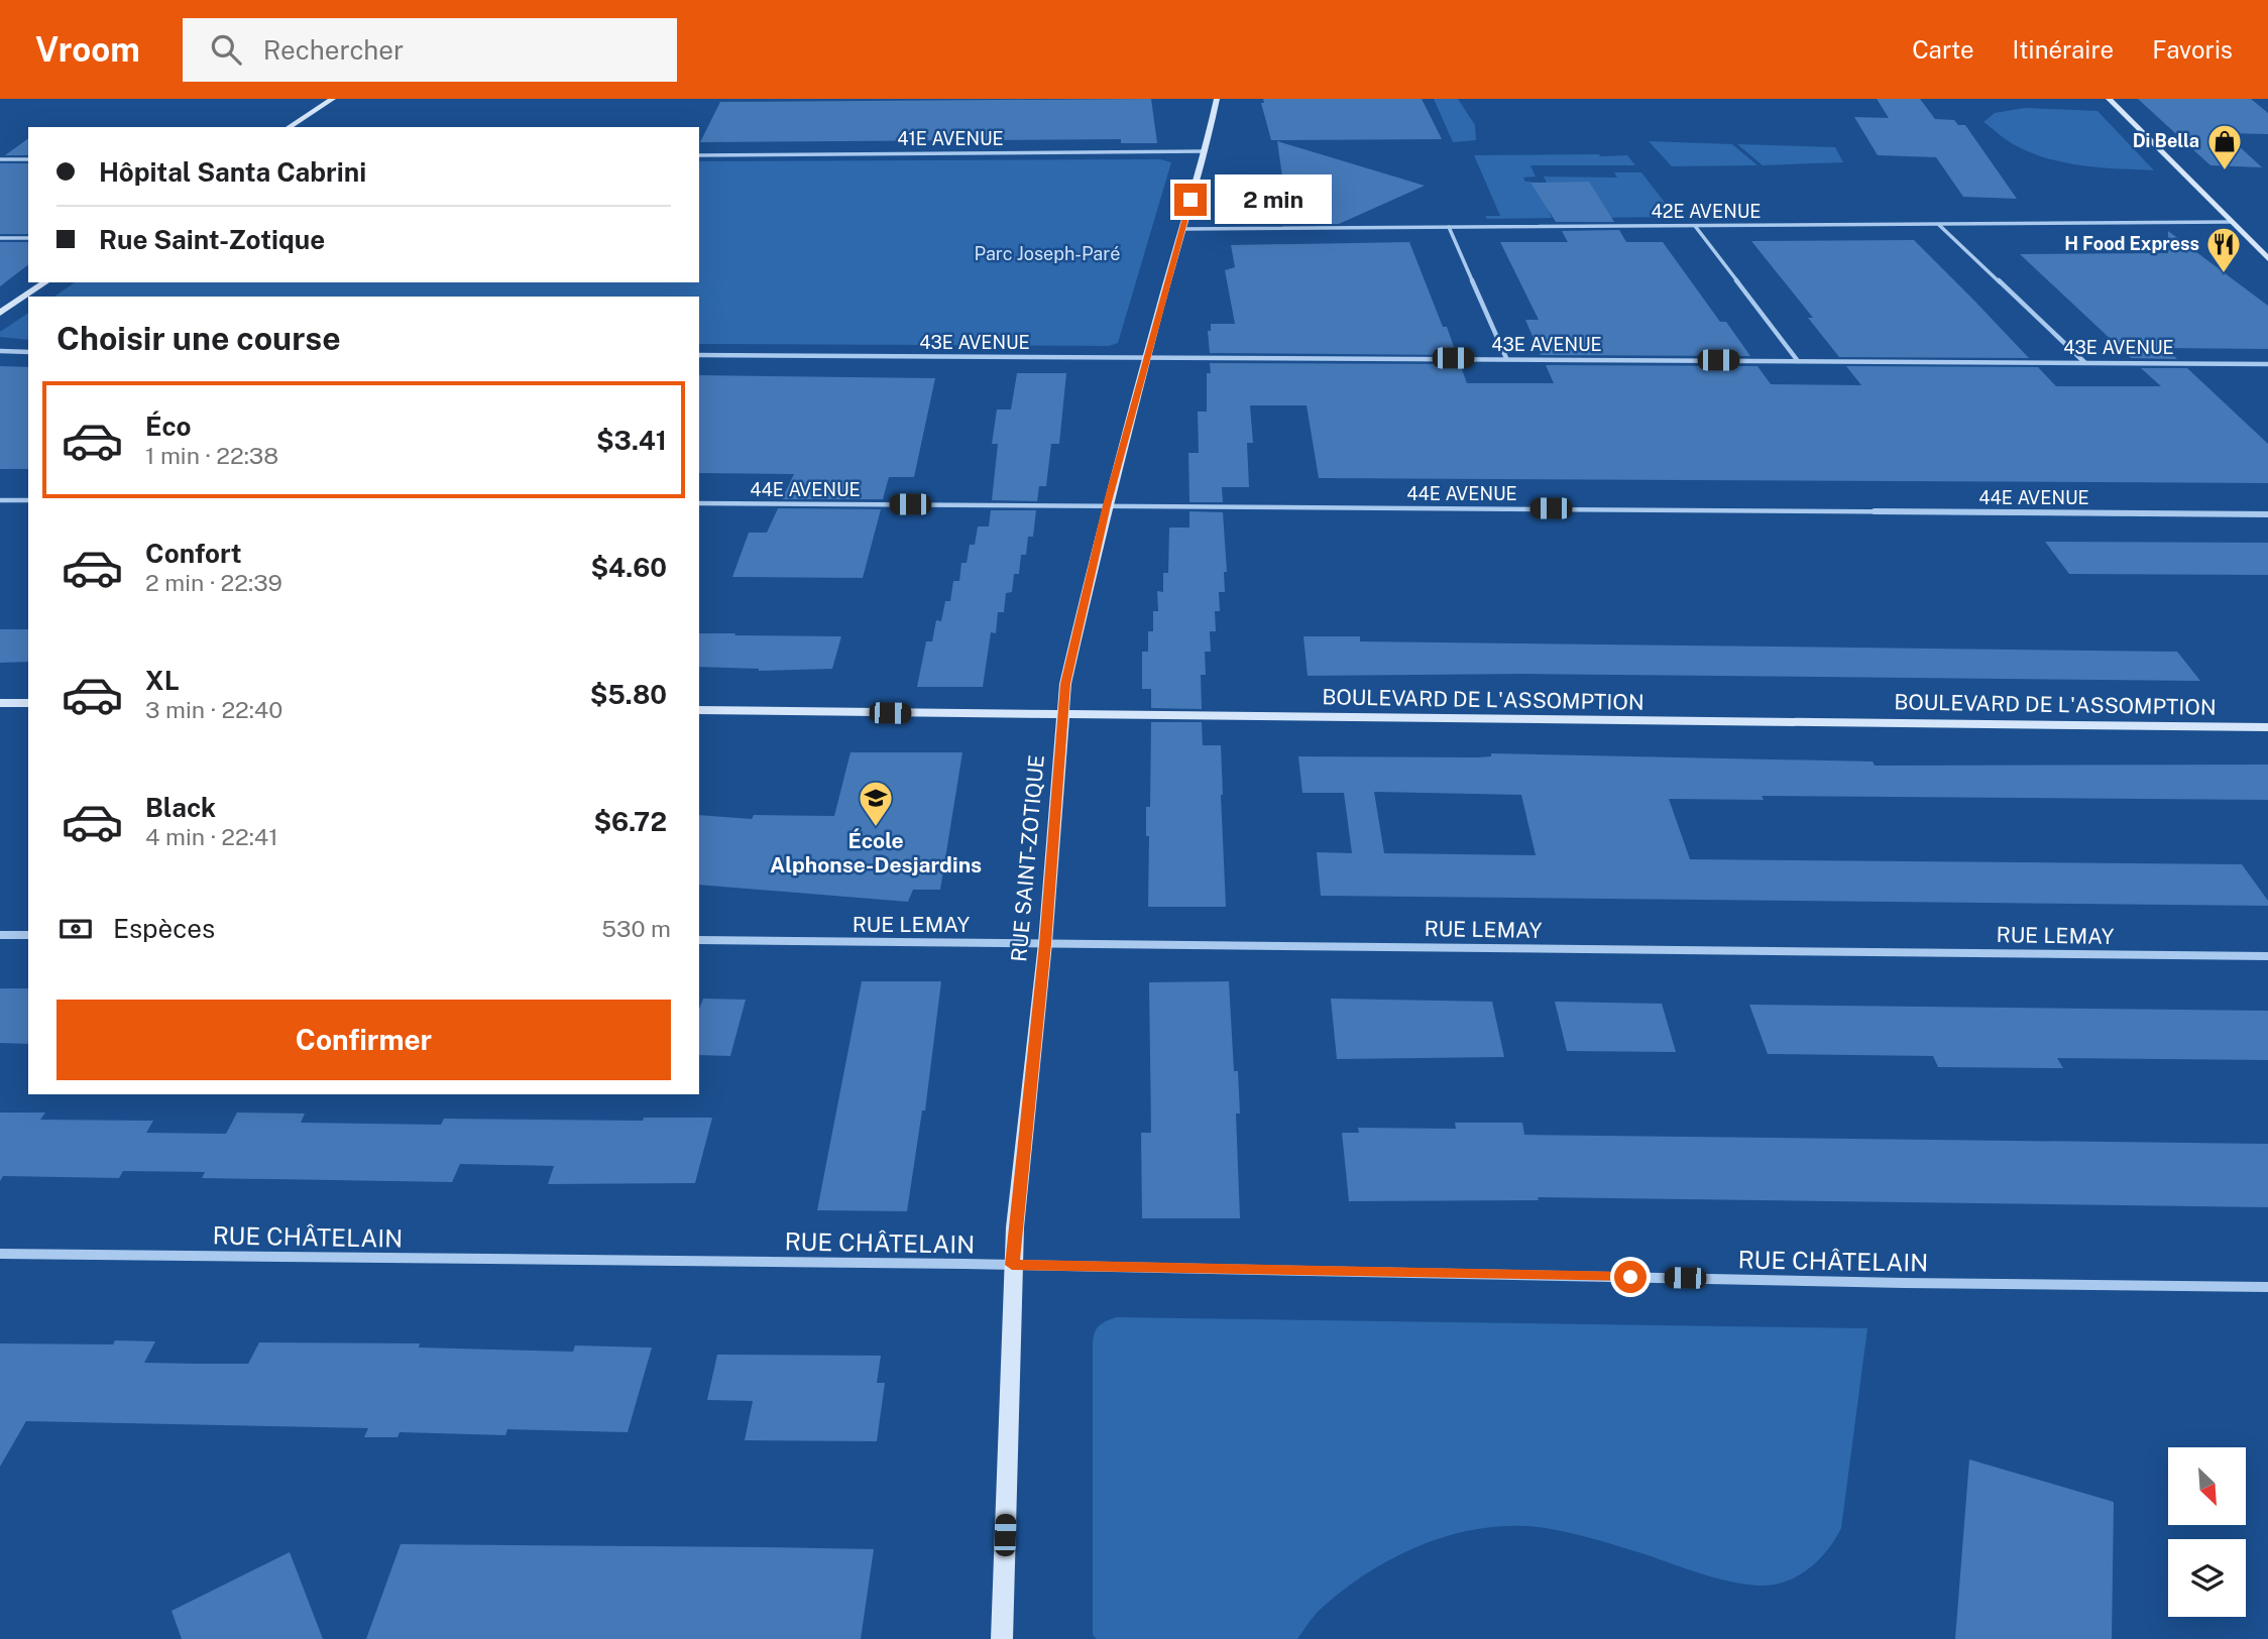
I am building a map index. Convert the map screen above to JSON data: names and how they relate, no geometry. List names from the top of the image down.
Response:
{
  "streets": {
    "street": [
      "41E AVENUE",
      "42E AVENUE",
      "43E AVENUE",
      "44E AVENUE",
      "BOULEVARD DE L'ASSOMPTION",
      "RUE SAINT-ZOTIQUE",
      "RUE LEMAY",
      "RUE CHÂTELAIN"
    ]
  },
  "crossings": [
    ["41E AVENUE", "RUE SAINT-ZOTIQUE"],
    ["42E AVENUE", "RUE SAINT-ZOTIQUE"],
    ["43E AVENUE", "RUE SAINT-ZOTIQUE"],
    ["44E AVENUE", "RUE SAINT-ZOTIQUE"],
    ["BOULEVARD DE L'ASSOMPTION", "RUE SAINT-ZOTIQUE"],
    ["RUE SAINT-ZOTIQUE", "RUE LEMAY"],
    ["RUE SAINT-ZOTIQUE", "RUE CHÂTELAIN"]
  ],
  "parks": ["Parc Joseph-Paré"],
  "places": {
    "shop": ["Di Bella"],
    "restaurant": ["H Food Express"],
    "school or university": ["École Alphonse-Desjardins"]
  },
  "north": "bottom right",
  "page": {
    "header": "Vroom",
    "search": "Rechercher",
    "nav": ["Carte", "Itinéraire", "Favoris"],
    "banner": ["Hôpital Santa Cabrini", "Rue Saint-Zotique"],
    "bubble": "2 min",
    "heading": "Choisir une course",
    "list": [
      {
        "name": "Éco",
        "note": "1 min · 22:38",
        "value": "$3.41"
      },
      {
        "name": "Confort",
        "note": "2 min · 22:39",
        "value": "$4.60"
      },
      {
        "name": "XL",
        "note": "3 min · 22:40",
        "value": "$5.80"
      },
      {
        "name": "Black",
        "note": "4 min · 22:41",
        "value": "$6.72"
      }
    ],
    "pay": ["Espèces", "530 m"],
    "buttons": "Confirmer"
  }
}
